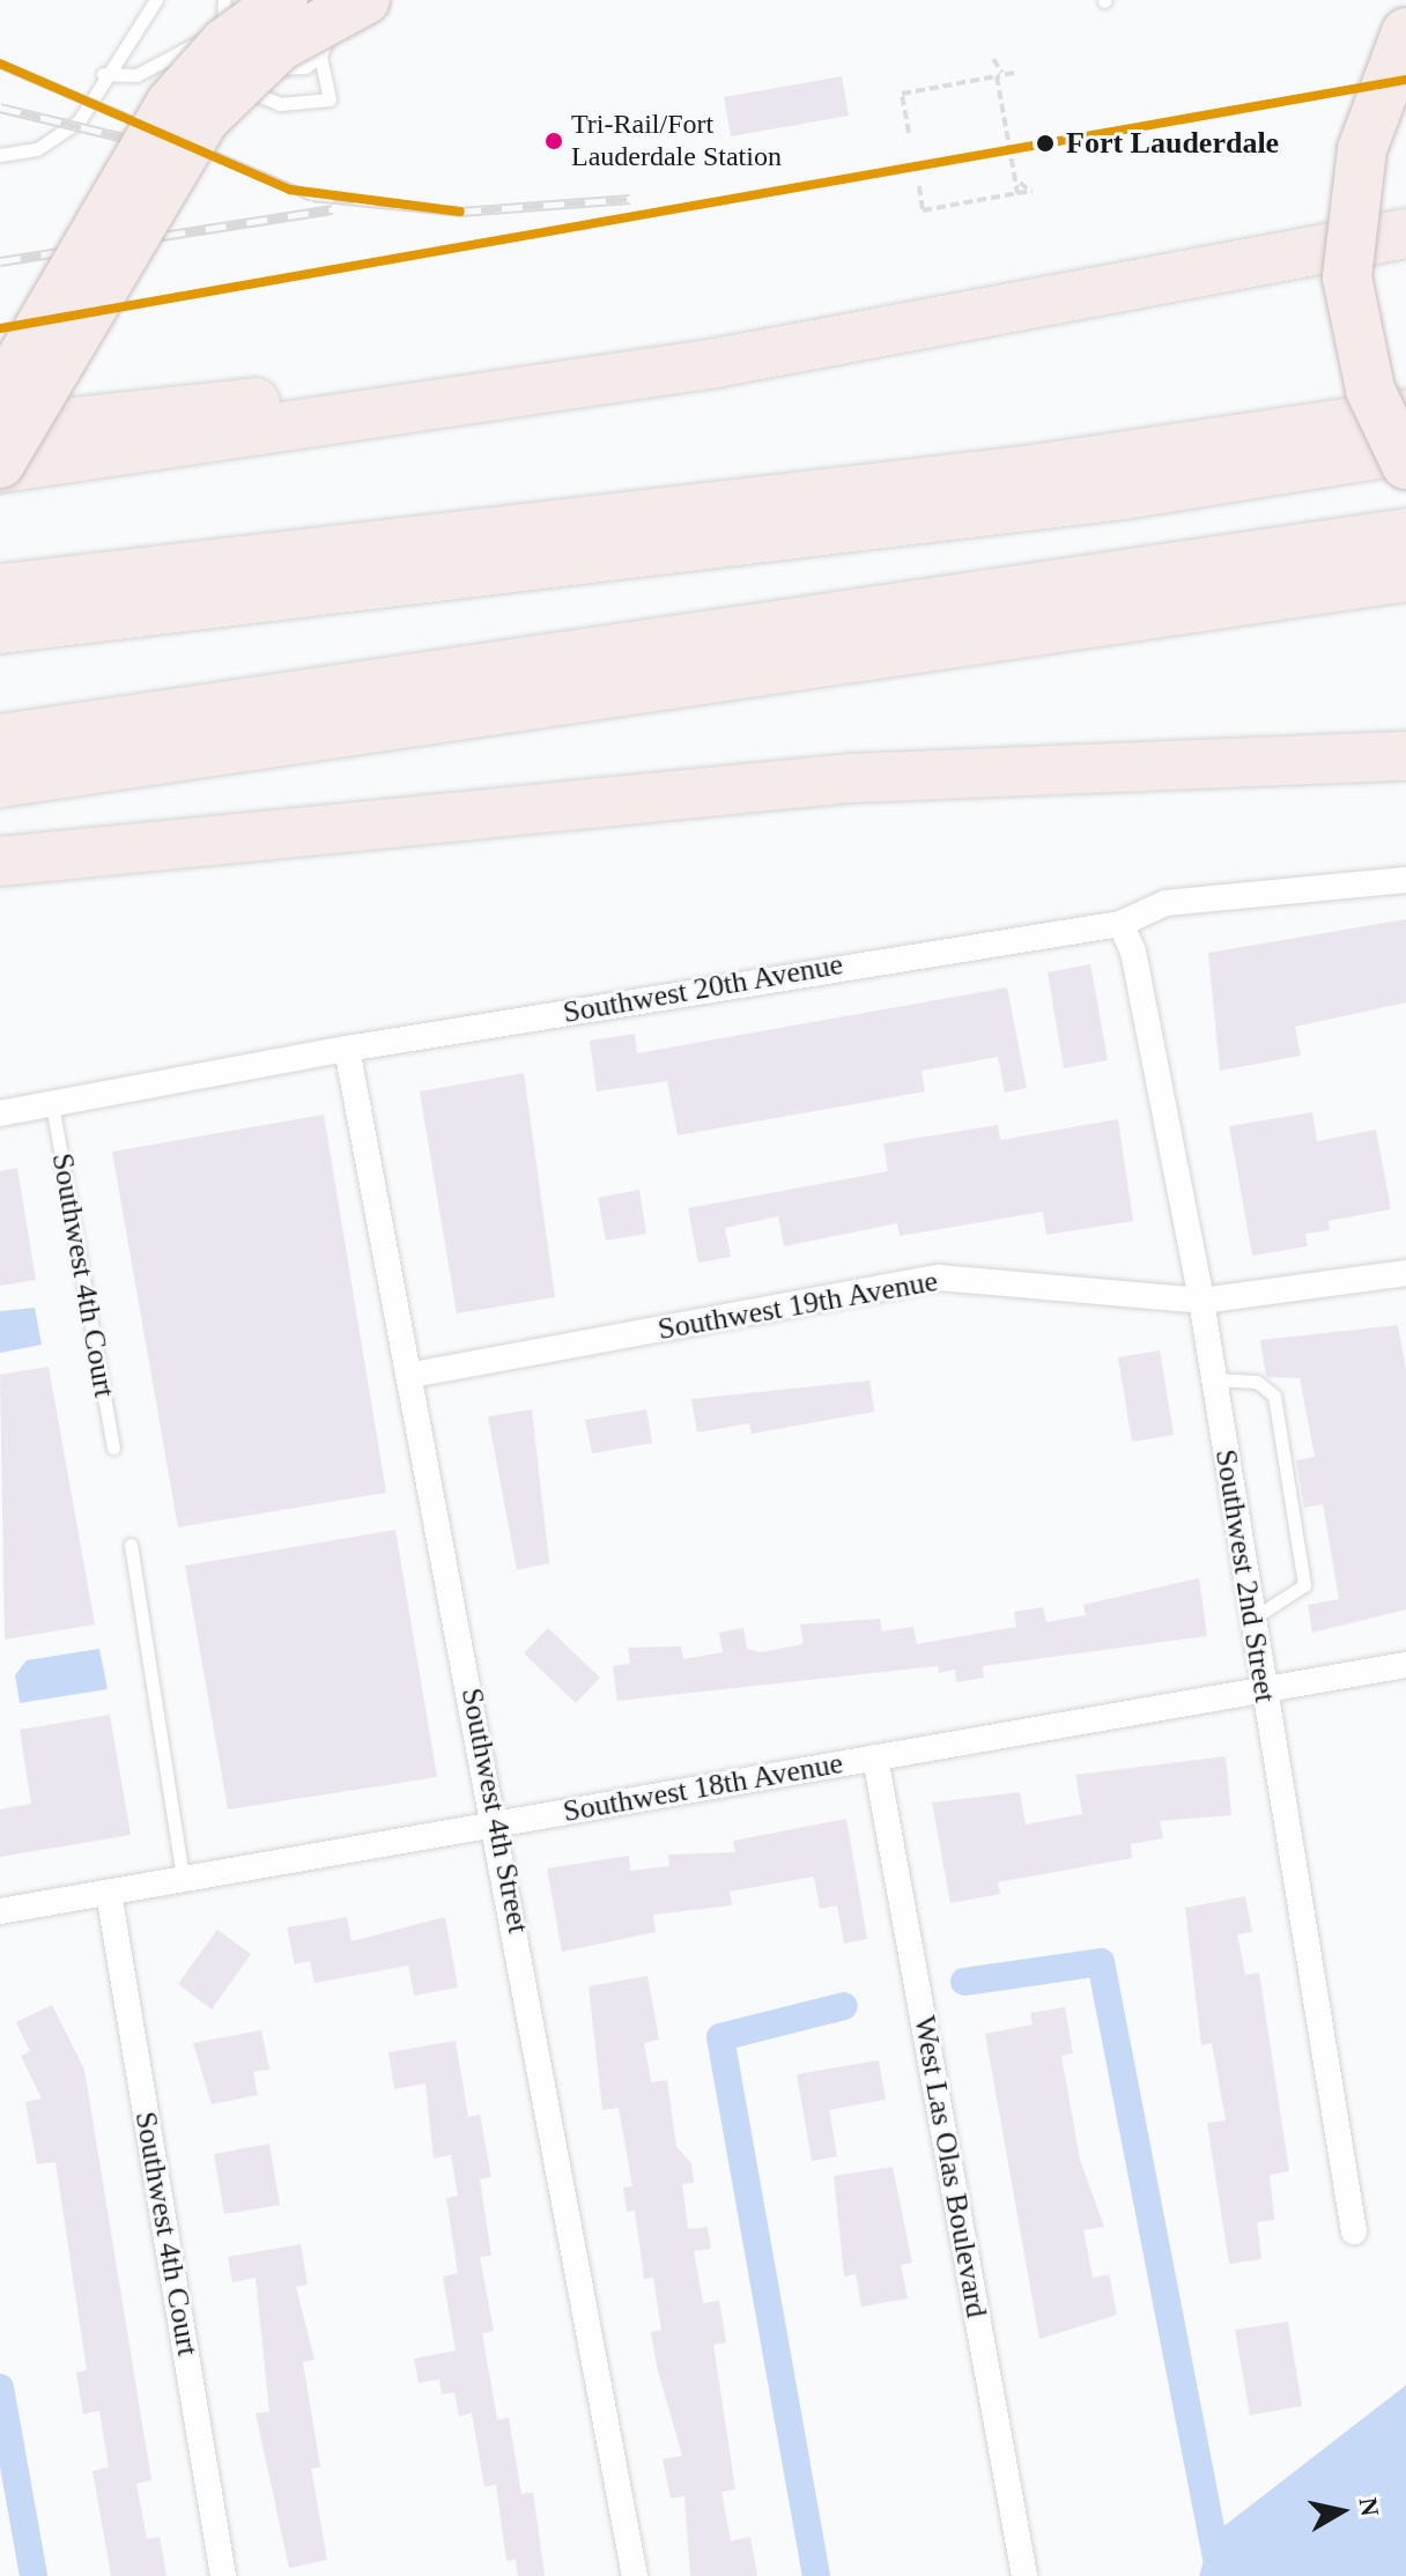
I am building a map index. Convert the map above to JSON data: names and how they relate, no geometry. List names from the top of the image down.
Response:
{
  "streets": {
    "street": [
      "Southwest 20th Avenue",
      "Southwest 4th Court",
      "Southwest 19th Avenue",
      "Southwest 2nd Street",
      "Southwest 18th Avenue",
      "Southwest 4th Street",
      "West Las Olas Boulevard"
    ]
  },
  "crossings": [
    ["Southwest 20th Avenue", "Southwest 4th Court"],
    ["Southwest 20th Avenue", "Southwest 2nd Street"],
    ["Southwest 20th Avenue", "Southwest 4th Street"],
    ["Southwest 4th Court", "Southwest 18th Avenue"],
    ["Southwest 19th Avenue", "Southwest 2nd Street"],
    ["Southwest 19th Avenue", "Southwest 4th Street"],
    ["Southwest 2nd Street", "Southwest 18th Avenue"],
    ["Southwest 18th Avenue", "Southwest 4th Street"],
    ["Southwest 18th Avenue", "West Las Olas Boulevard"]
  ],
  "places": ["Tri-Rail/Fort Lauderdale Station", "Fort Lauderdale"],
  "north": "right"
}
